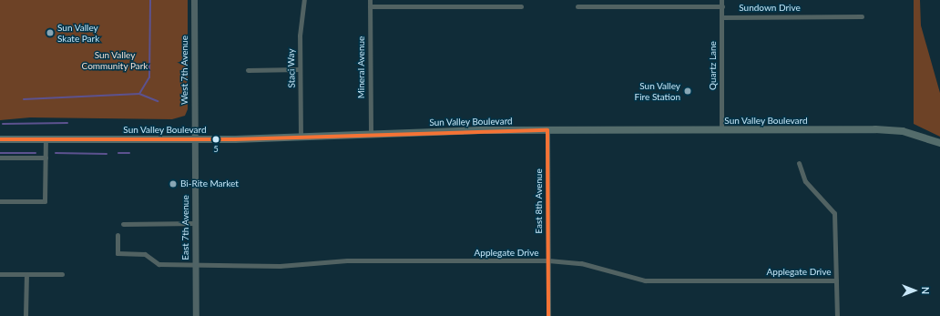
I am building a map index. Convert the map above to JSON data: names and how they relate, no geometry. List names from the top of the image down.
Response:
{
  "streets": {
    "main road": ["West 7th Avenue", "Sun Valley Boulevard", "East 7th Avenue"],
    "street": [
      "Sundown Drive",
      "Quartz Lane",
      "Mineral Avenue",
      "Staci Way",
      "East 8th Avenue",
      "Applegate Drive"
    ]
  },
  "crossings": [
    ["Sundown Drive", "Quartz Lane"],
    ["Quartz Lane", "Sun Valley Boulevard"],
    ["Mineral Avenue", "Sun Valley Boulevard"],
    ["Staci Way", "Sun Valley Boulevard"],
    ["West 7th Avenue", "Sun Valley Boulevard"],
    ["West 7th Avenue", "East 7th Avenue"],
    ["Sun Valley Boulevard", "East 8th Avenue"],
    ["Sun Valley Boulevard", "East 7th Avenue"],
    ["East 8th Avenue", "Applegate Drive"],
    ["East 7th Avenue", "Applegate Drive"]
  ],
  "parks": ["Sun Valley Community Park"],
  "places": [
    "Sun Valley Skate Park",
    "Sun Valley Fire Station",
    "5",
    "Bi-Rite Market"
  ],
  "lines": ["transit line 5"],
  "north": "right"
}
